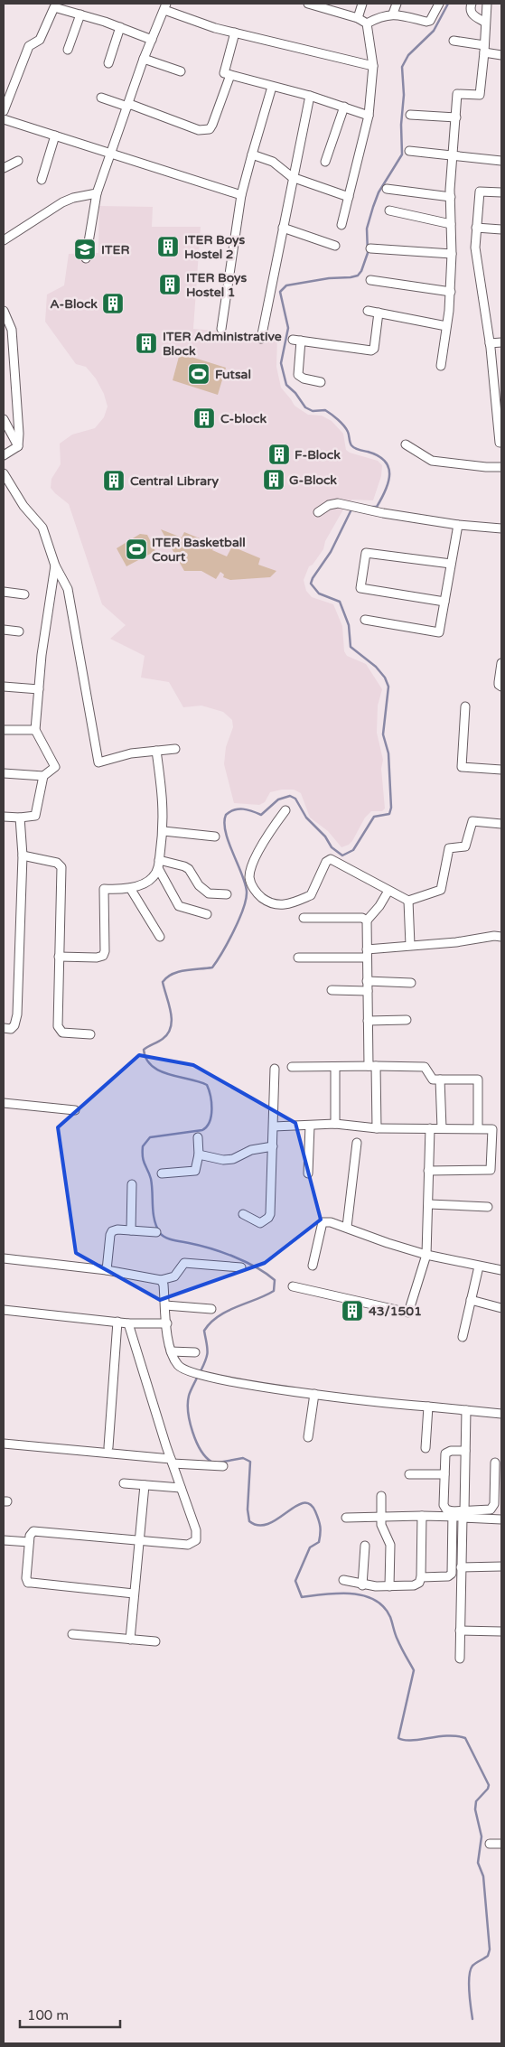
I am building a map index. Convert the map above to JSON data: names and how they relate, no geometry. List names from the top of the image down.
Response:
{
  "places": {
    "building": [
      "ITER Boys Hostel 2",
      "ITER Boys Hostel 1",
      "A-Block",
      "ITER Administrative Block",
      "C-block",
      "F-Block",
      "G-Block",
      "Central Library",
      "43/1501"
    ],
    "school or university": ["ITER"],
    "sports": ["Futsal", "ITER Basketball Court"]
  },
  "scale_bar": "100 m"
}
